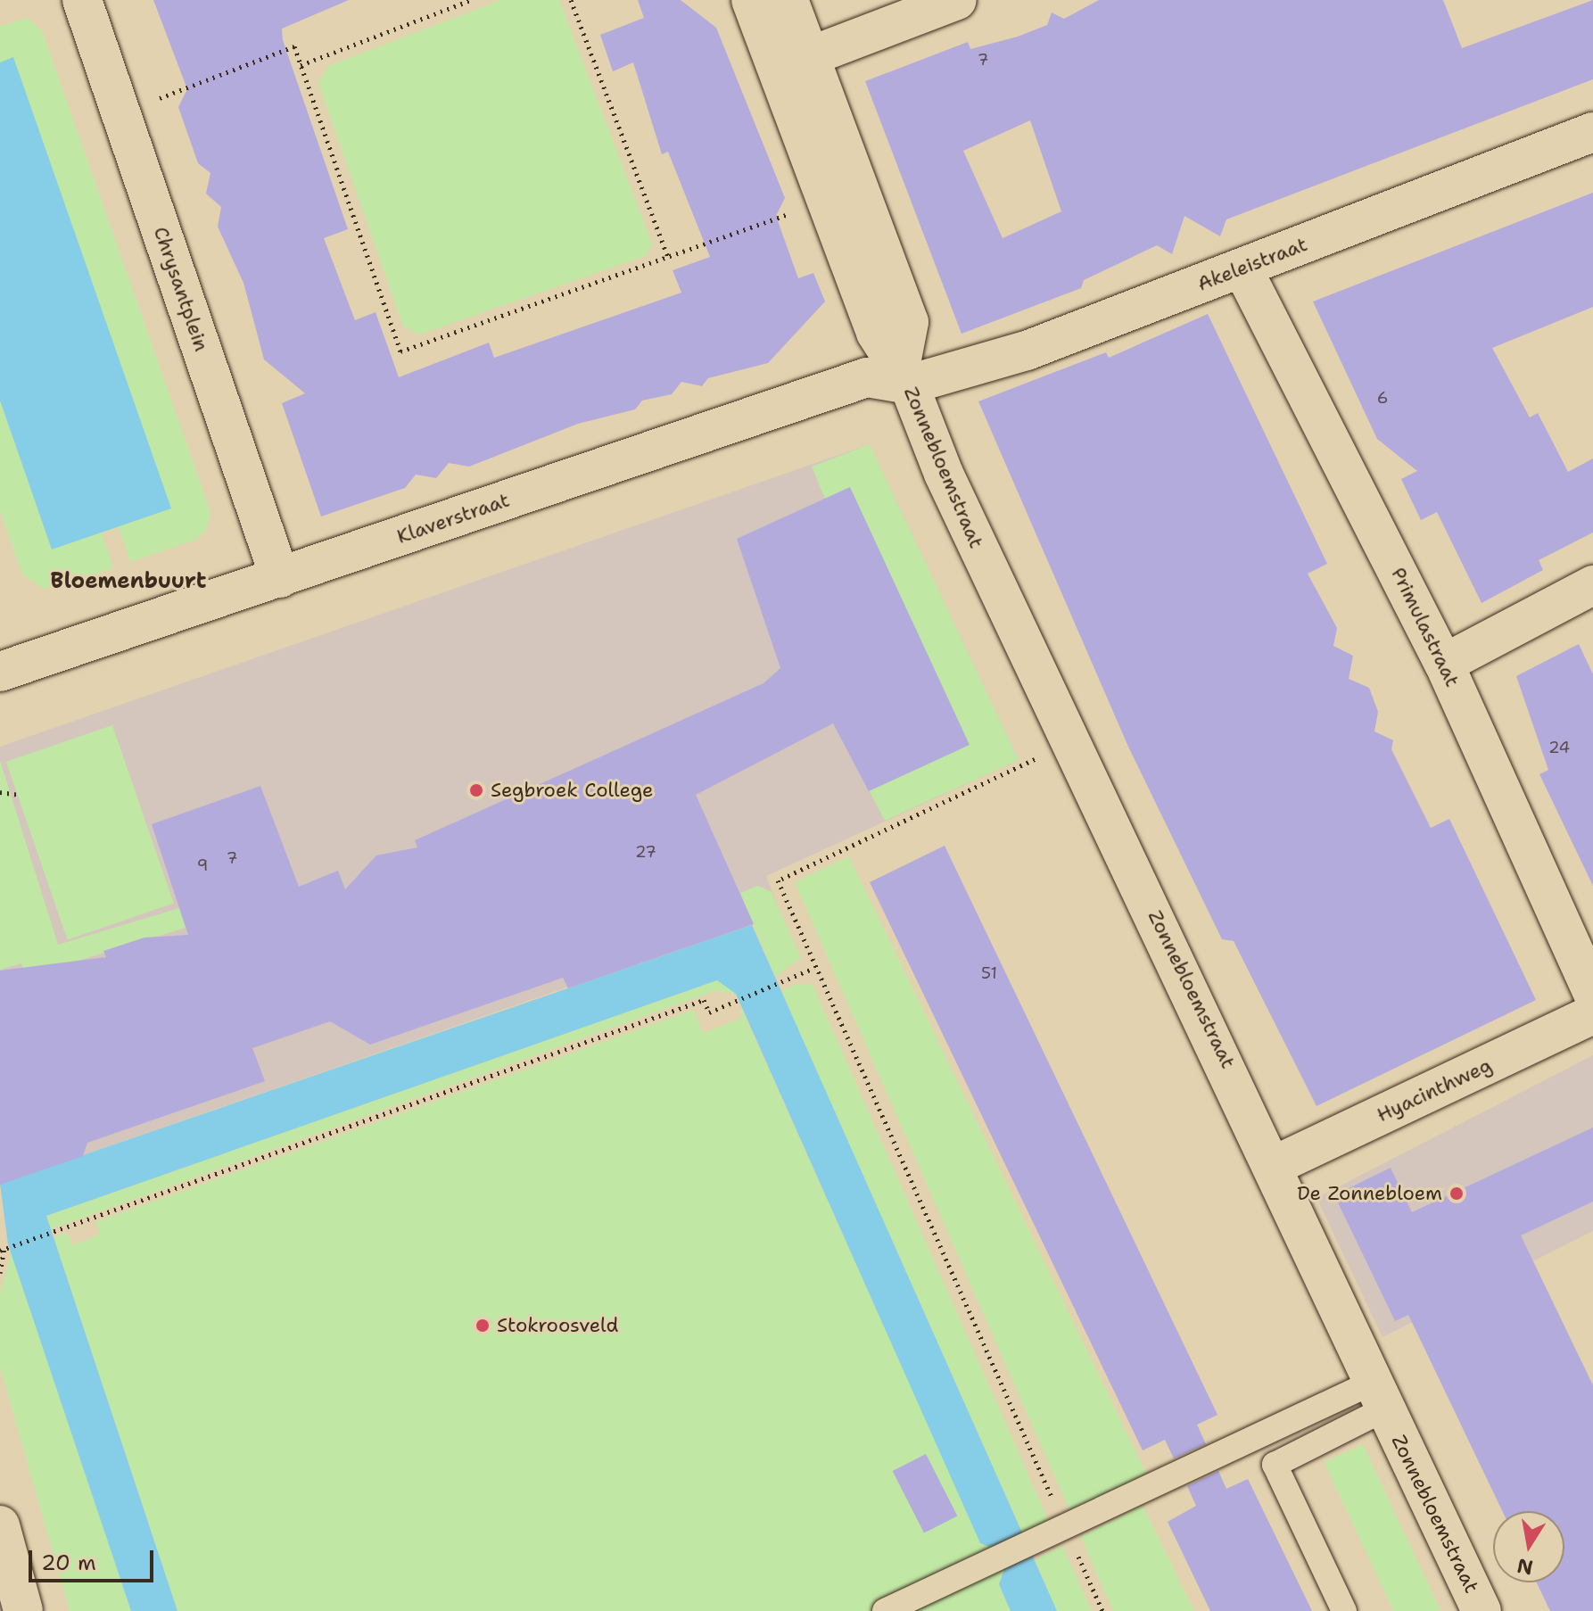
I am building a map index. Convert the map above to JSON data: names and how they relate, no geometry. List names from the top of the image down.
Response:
{
  "streets": {
    "street": [
      "Akeleistraat",
      "Chrysantplein",
      "Zonnebloemstraat",
      "Klaverstraat",
      "Primulastraat",
      "Hyacinthweg"
    ]
  },
  "crossings": [
    ["Akeleistraat", "Zonnebloemstraat"],
    ["Akeleistraat", "Klaverstraat"],
    ["Akeleistraat", "Primulastraat"],
    ["Chrysantplein", "Klaverstraat"],
    ["Zonnebloemstraat", "Klaverstraat"],
    ["Zonnebloemstraat", "Hyacinthweg"]
  ],
  "districts": ["Bloemenbuurt"],
  "places": ["Segbroek College", "De Zonnebloem", "Stokroosveld"],
  "house_numbers": [
    "7",
    "6",
    "24",
    "27",
    "7",
    "9",
    "51"
  ],
  "scale_bar": "20 m",
  "north": "bottom"
}
